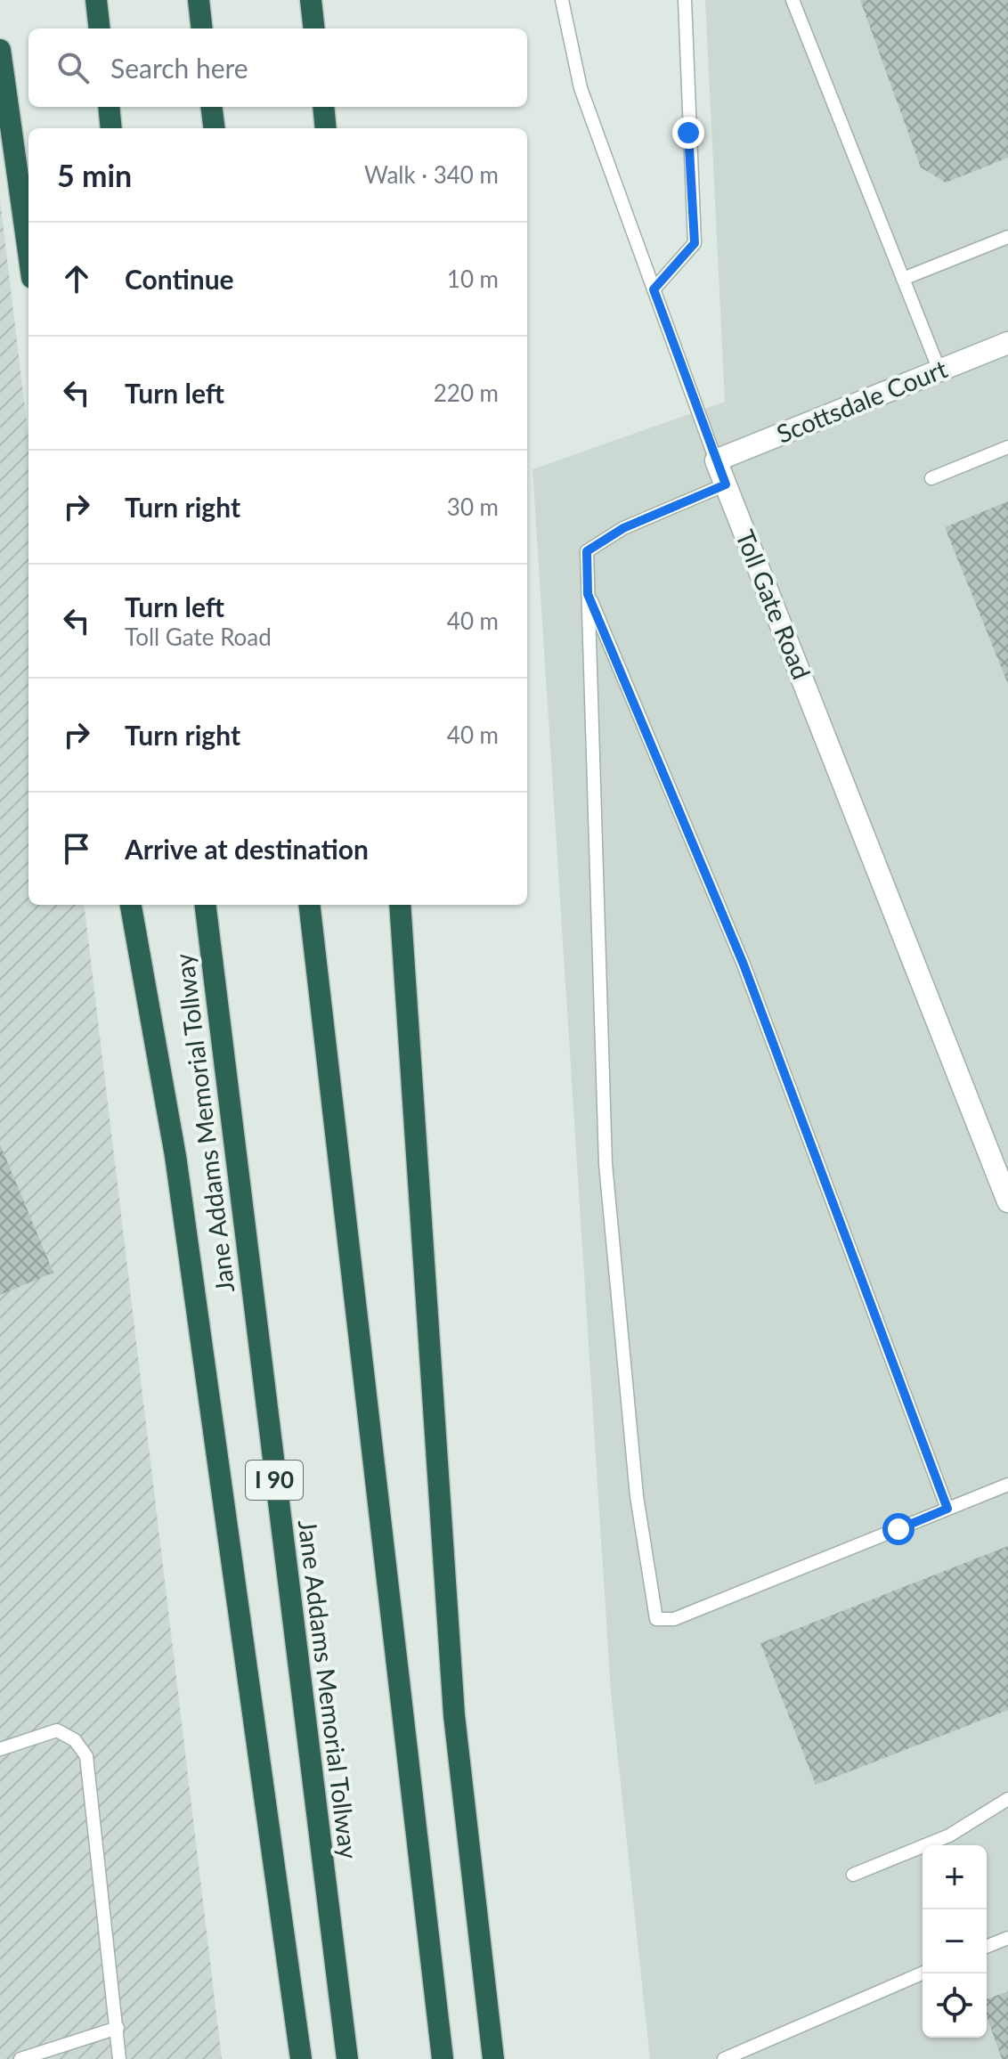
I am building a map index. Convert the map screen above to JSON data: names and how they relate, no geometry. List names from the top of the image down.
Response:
{
  "streets": {
    "highway": ["Jane Addams Memorial Tollway", "I 90"],
    "street": ["Scottsdale Court", "Toll Gate Road"]
  },
  "crossings": [
    ["Scottsdale Court", "Toll Gate Road"]
  ],
  "page": {
    "search": "Search here",
    "heading": ["5 min", "Walk · 340 m"],
    "list": [
      ["Continue", "10 m"],
      ["Turn left", "220 m"],
      ["Turn right", "30 m"],
      ["Turn left", "Toll Gate Road", "40 m"],
      ["Turn right", "40 m"],
      "Arrive at destination"
    ],
    "map_buttons": ["+", "−"]
  }
}
